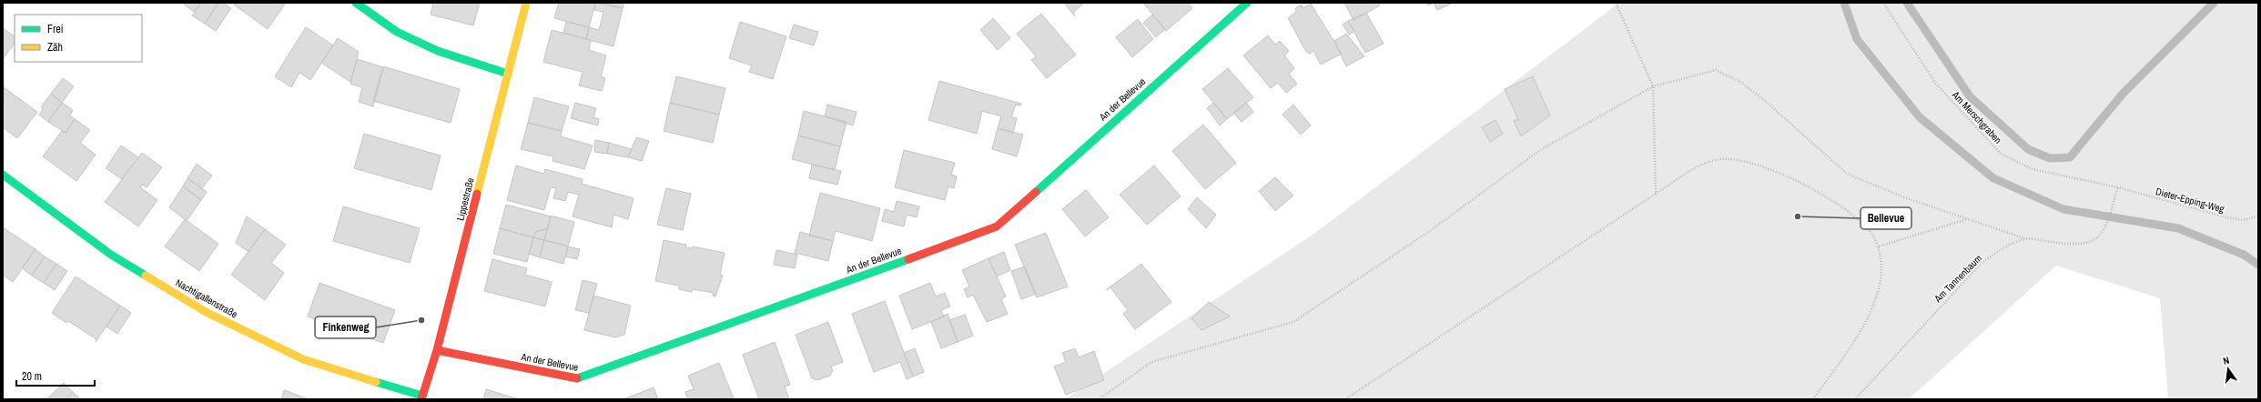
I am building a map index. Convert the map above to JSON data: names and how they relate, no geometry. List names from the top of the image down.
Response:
{
  "streets": {
    "street": ["An der Bellevue", "Lippestraße", "Nachtigallenstraße"],
    "path": ["Am Merschgraben", "Dieter-Epping-Weg", "Am Tannenbaum"]
  },
  "crossings": [
    ["An der Bellevue", "Lippestraße"],
    ["Am Merschgraben", "Dieter-Epping-Weg"],
    ["Lippestraße", "Nachtigallenstraße"]
  ],
  "places": ["Bellevue", "Finkenweg"],
  "legend": ["Frei", "Zäh"],
  "scale_bar": "20 m",
  "north": "top"
}
